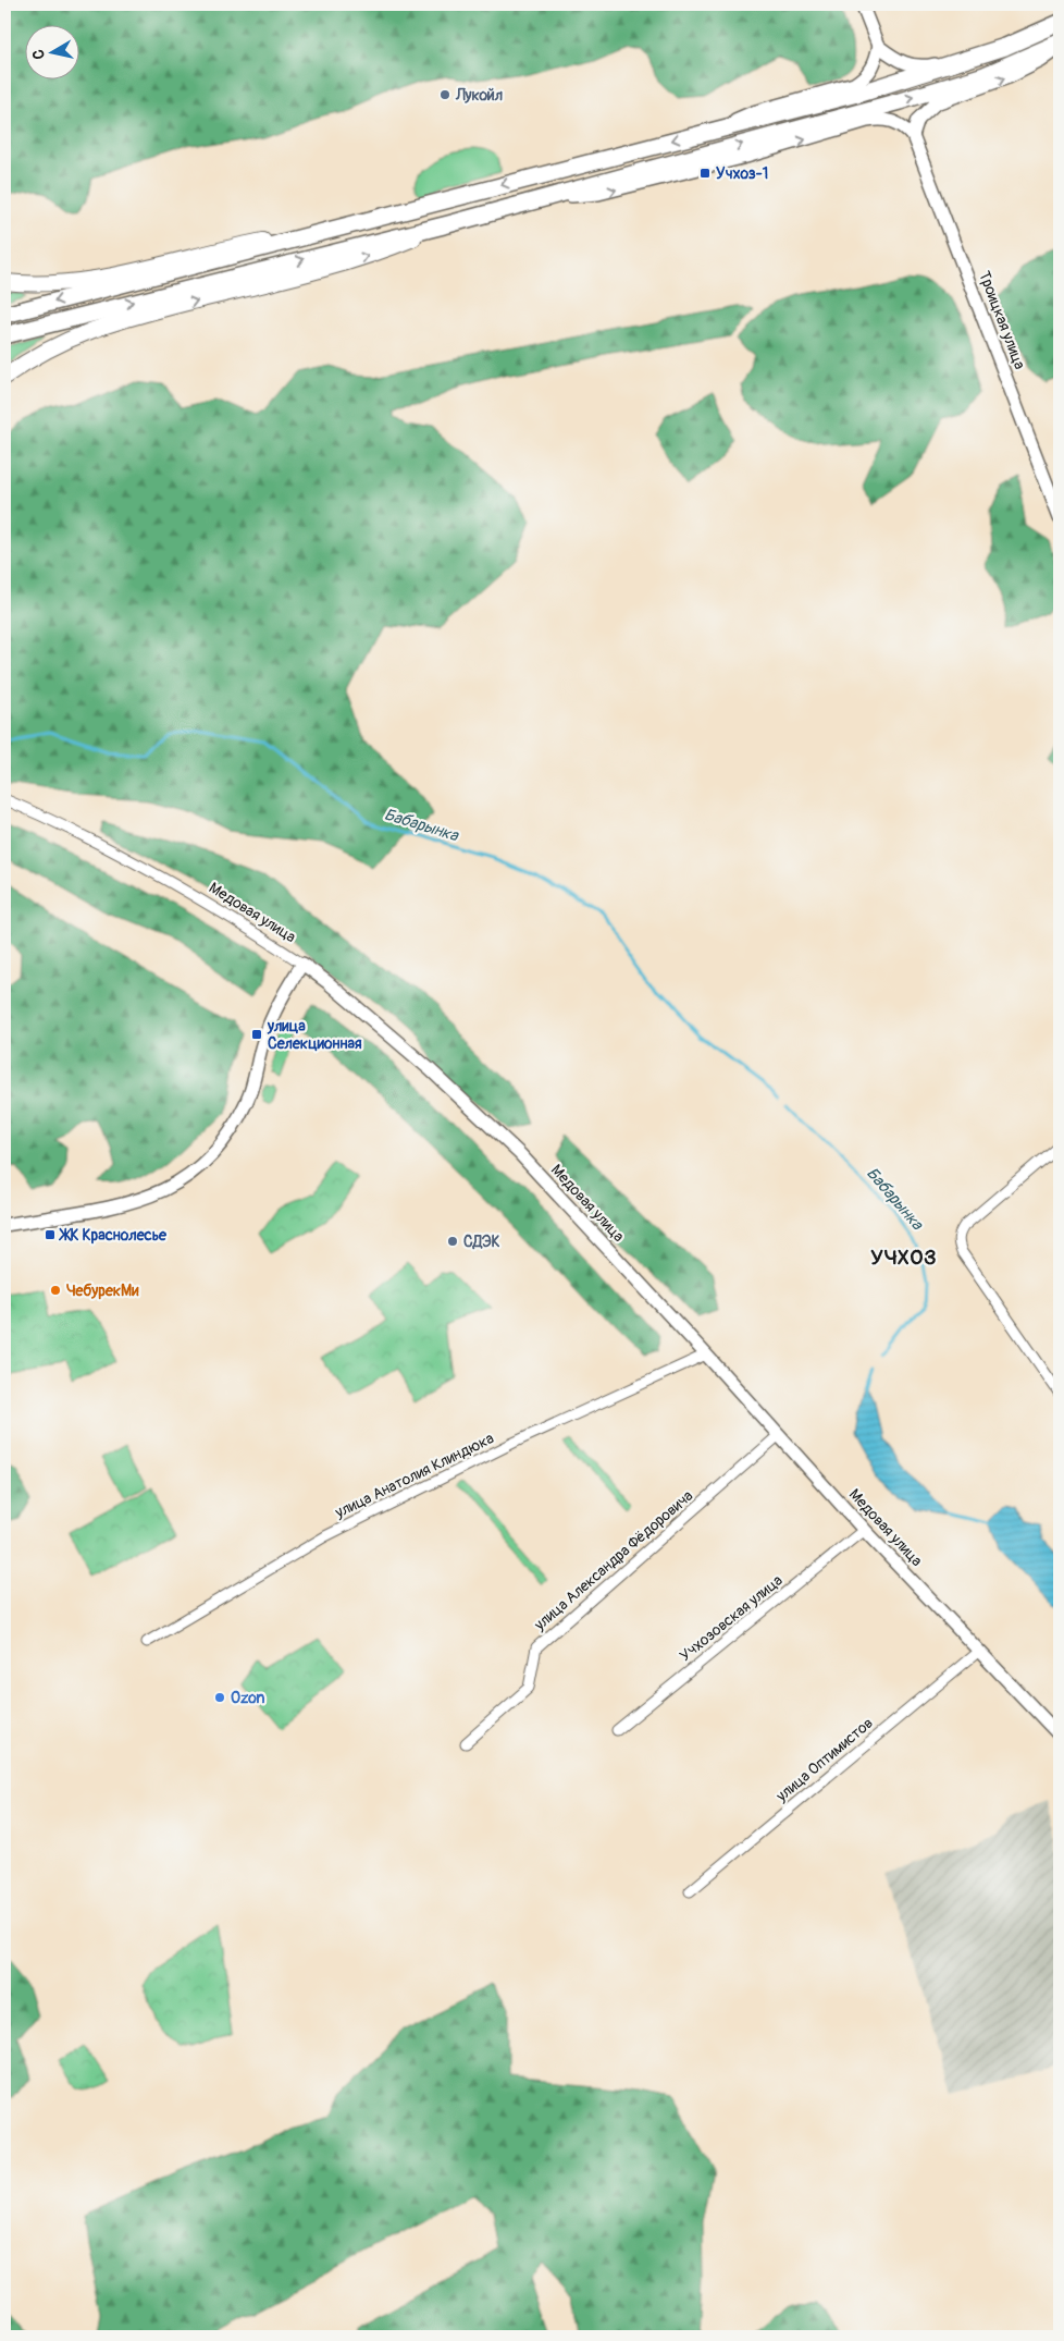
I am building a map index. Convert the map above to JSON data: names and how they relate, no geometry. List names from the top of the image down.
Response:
{
  "streets": {
    "street": [
      "Троицкая улица",
      "Медовая улица",
      "улица Анатолия Клиндюка",
      "улица Александра Фёдоровича",
      "Учхозовская улица",
      "улица Оптимистов"
    ]
  },
  "crossings": [
    ["Медовая улица", "улица Анатолия Клиндюка"],
    ["Медовая улица", "улица Александра Фёдоровича"],
    ["Медовая улица", "Учхозовская улица"],
    ["Медовая улица", "улица Оптимистов"]
  ],
  "districts": ["УЧХОЗ"],
  "water": ["Бабарынка"],
  "places": {
    "other": [
      "Лукойл",
      "СДЭК",
      "ЧебурекМи",
      "Ozon"
    ],
    "transit": ["Учхоз-1", "улица Селекционная", "ЖК Краснолесье"]
  },
  "north": "left"
}
